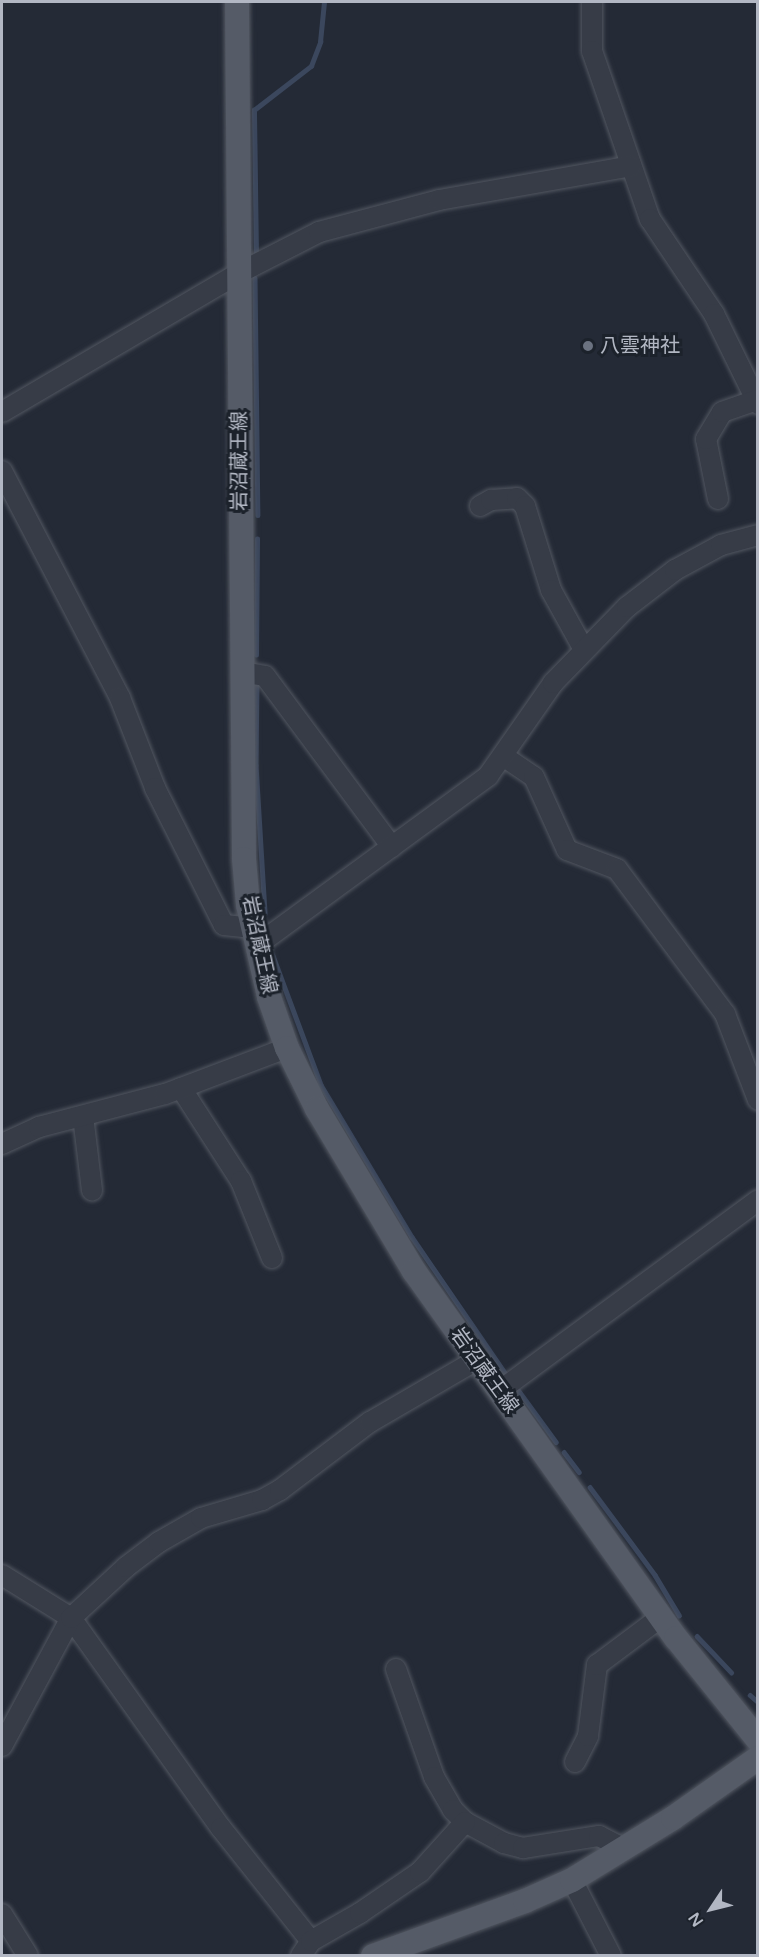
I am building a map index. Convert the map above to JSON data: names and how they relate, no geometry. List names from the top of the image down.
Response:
{
  "streets": {
    "main road": ["岩沼蔵王線"]
  },
  "places": ["八雲神社"],
  "north": "bottom left"
}
